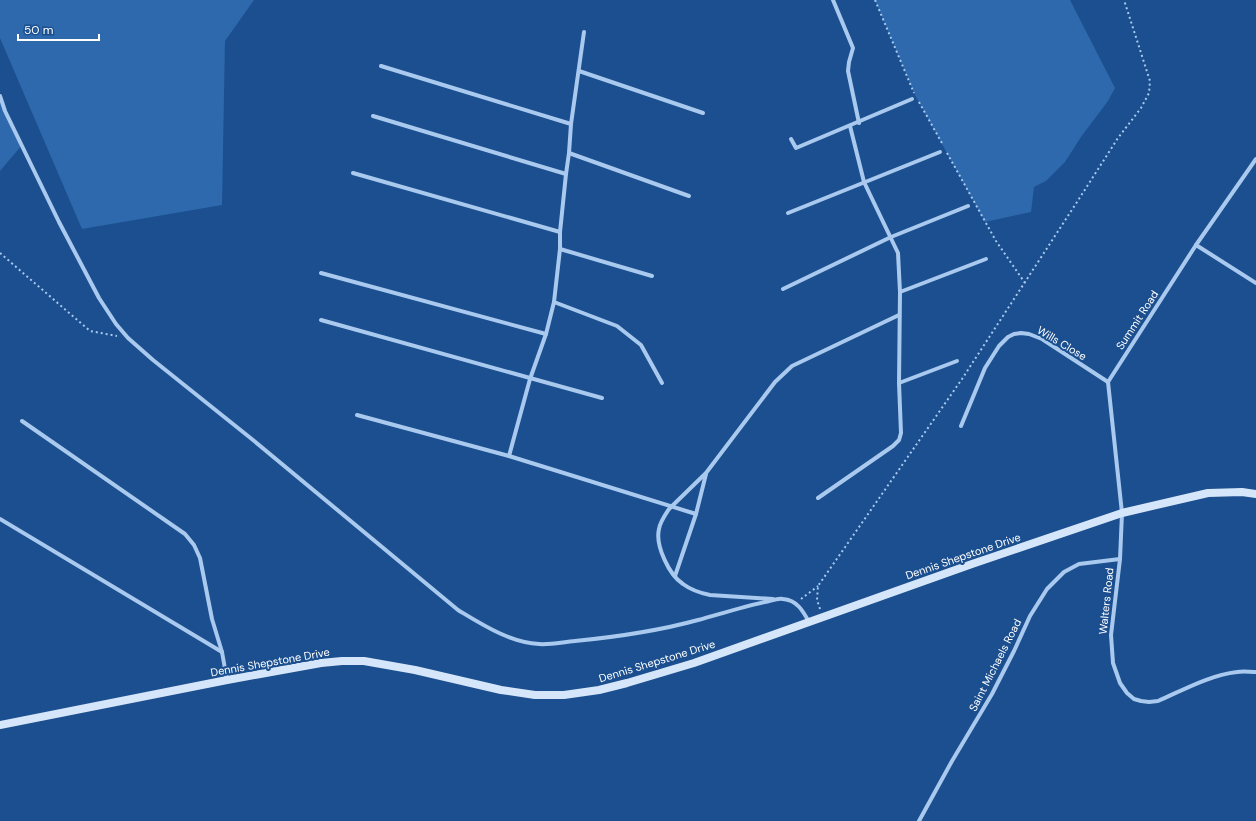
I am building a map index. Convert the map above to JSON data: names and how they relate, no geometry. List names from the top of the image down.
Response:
{
  "streets": {
    "street": [
      "Summit Road",
      "Wills Close",
      "Dennis Shepstone Drive",
      "Walters Road",
      "Saint Michaels Road"
    ]
  },
  "crossings": [
    ["Summit Road", "Wills Close"],
    ["Dennis Shepstone Drive", "Walters Road"],
    ["Walters Road", "Saint Michaels Road"]
  ],
  "scale_bar": "50 m"
}
